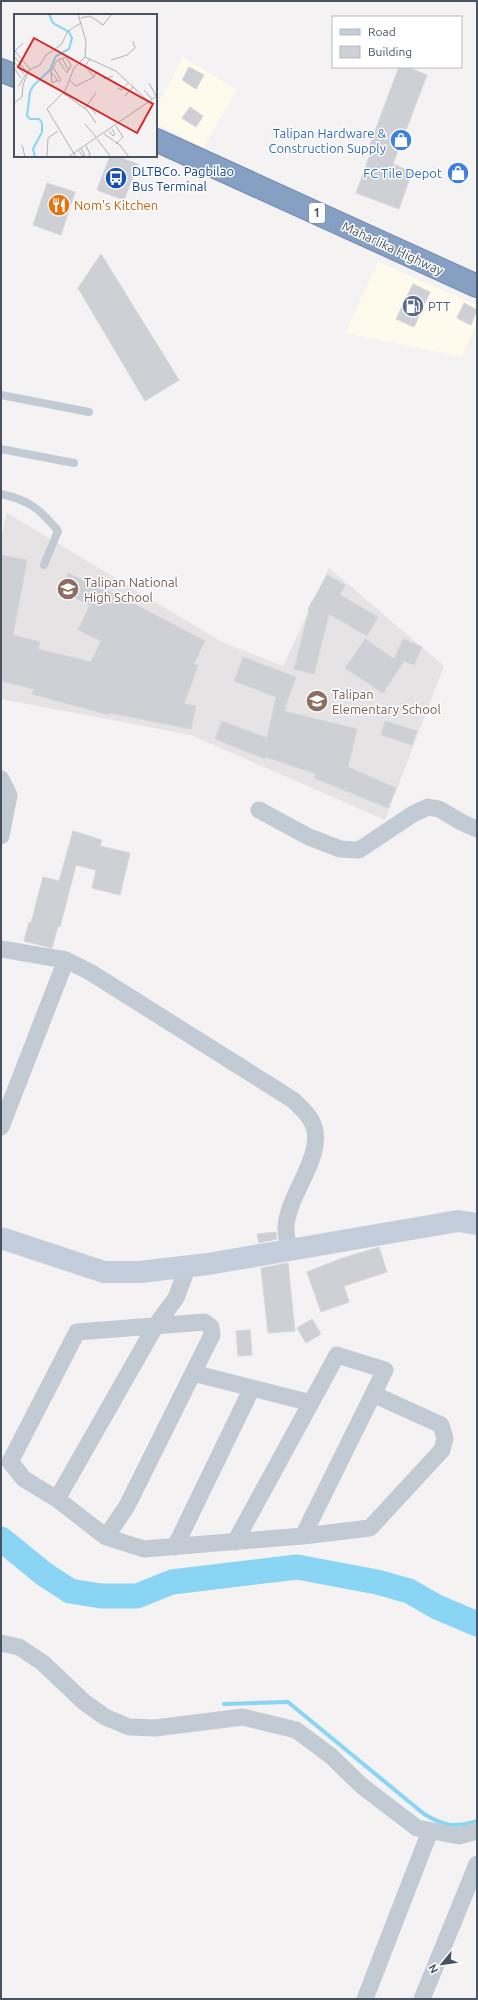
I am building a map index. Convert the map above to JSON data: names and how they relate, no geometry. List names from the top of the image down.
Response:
{
  "streets": {
    "highway": ["1", "Maharlika Highway"]
  },
  "places": {
    "shop": ["Talipan Hardware & Construction Supply", "FC Tile Depot"],
    "bus stop": ["DLTBCo. Pagbilao Bus Terminal"],
    "restaurant": ["Nom's Kitchen"],
    "fuel station": ["PTT"],
    "school or university": ["Talipan National High School", "Talipan Elementary School"]
  },
  "legend": ["Road", "Building"],
  "north": "bottom left"
}
